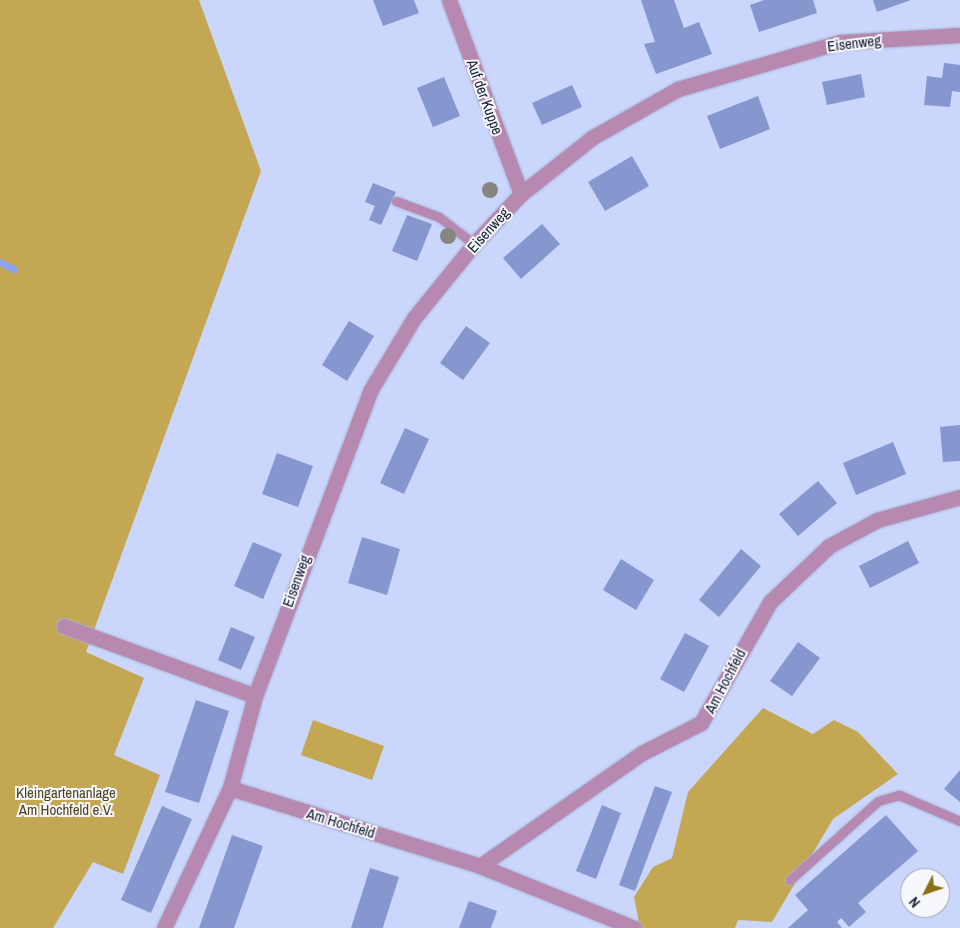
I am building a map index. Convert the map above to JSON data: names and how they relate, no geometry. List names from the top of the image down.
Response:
{
  "streets": {
    "street": ["Eisenweg", "Auf der Kuppe", "Am Hochfeld"]
  },
  "crossings": [
    ["Eisenweg", "Auf der Kuppe"],
    ["Eisenweg", "Am Hochfeld"]
  ],
  "parks": ["Kleingartenanlage Am Hochfeld e.V."],
  "north": "bottom left"
}
